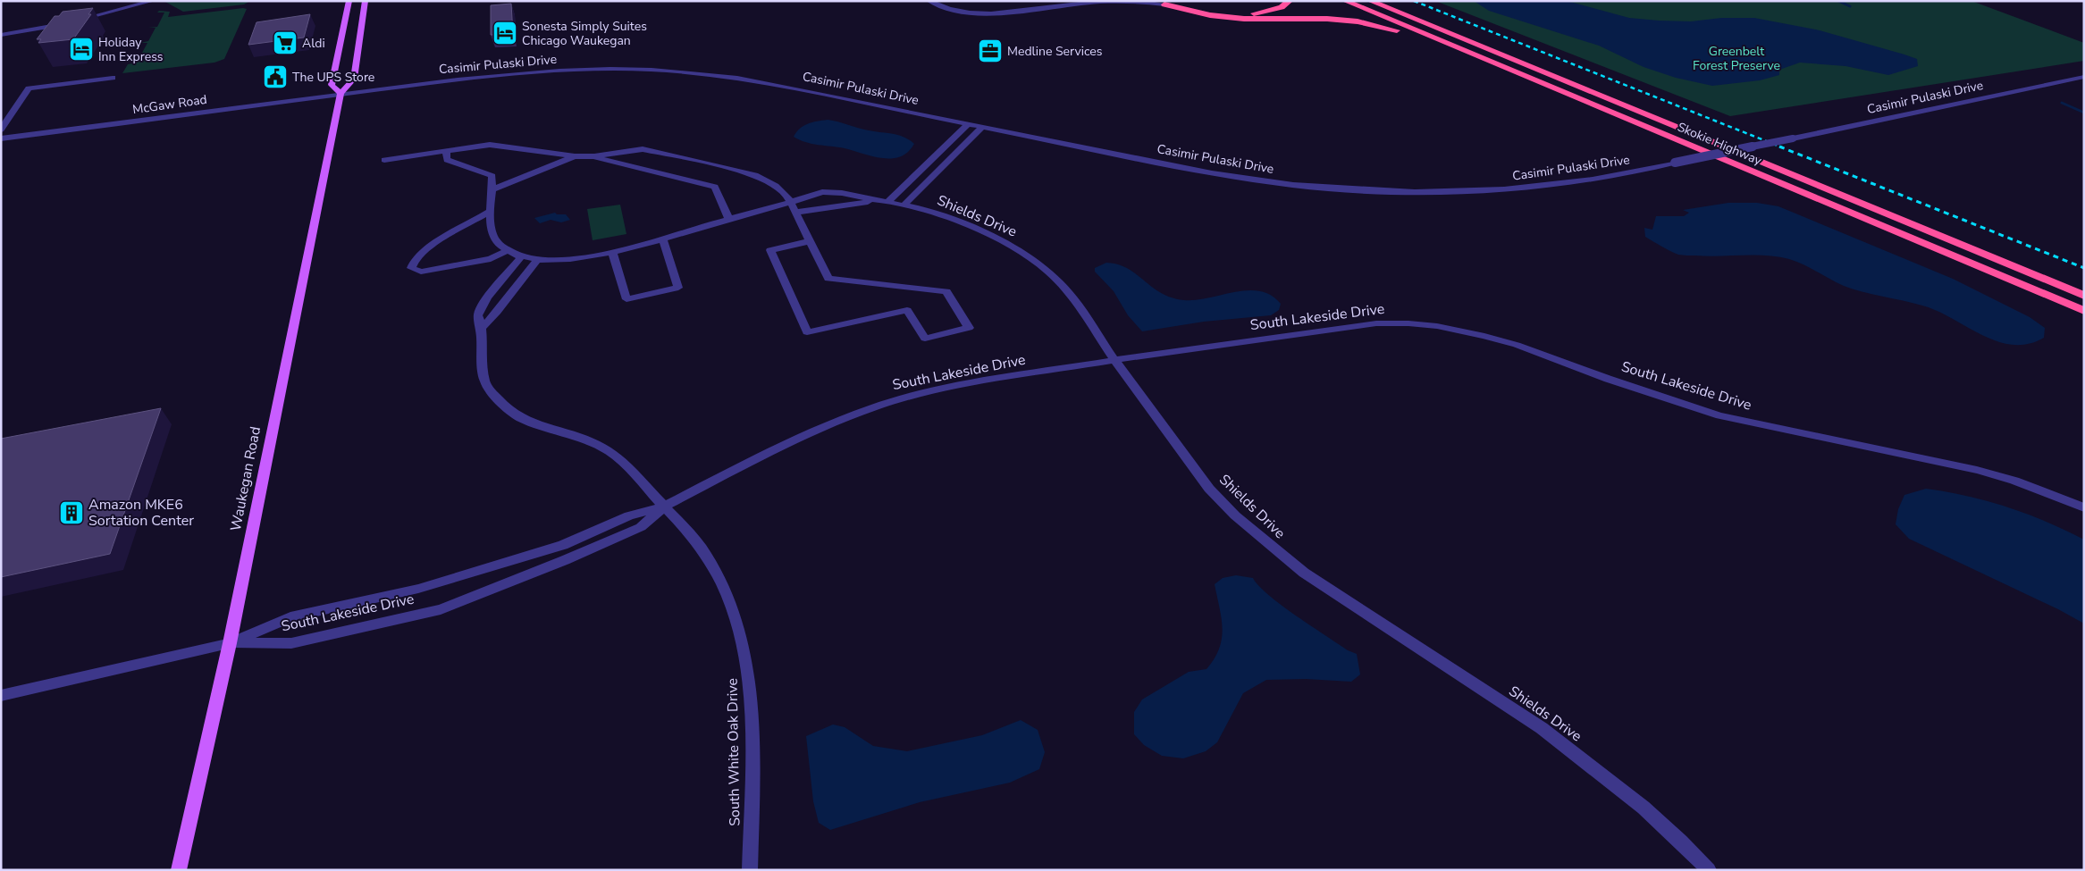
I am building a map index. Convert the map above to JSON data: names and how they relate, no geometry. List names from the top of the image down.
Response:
{
  "streets": {
    "highway": ["Skokie Highway"],
    "main road": ["Waukegan Road"],
    "street": [
      "Casimir Pulaski Drive",
      "McGaw Road",
      "Shields Drive",
      "South Lakeside Drive",
      "South White Oak Drive"
    ]
  },
  "crossings": [
    ["Casimir Pulaski Drive", "McGaw Road"],
    ["Casimir Pulaski Drive", "Shields Drive"],
    ["Casimir Pulaski Drive", "Waukegan Road"],
    ["McGaw Road", "Waukegan Road"],
    ["Shields Drive", "South Lakeside Drive"],
    ["South Lakeside Drive", "Waukegan Road"],
    ["South Lakeside Drive", "South White Oak Drive"]
  ],
  "parks": ["Greenbelt Forest Preserve"],
  "places": {
    "hotel": ["Sonesta Simply Suites Chicago Waukegan", "Holiday Inn Express"],
    "supermarket": ["Aldi"],
    "office": ["Medline Services"],
    "public building": ["The UPS Store"],
    "building": ["Amazon MKE6 Sortation Center"]
  }
}
